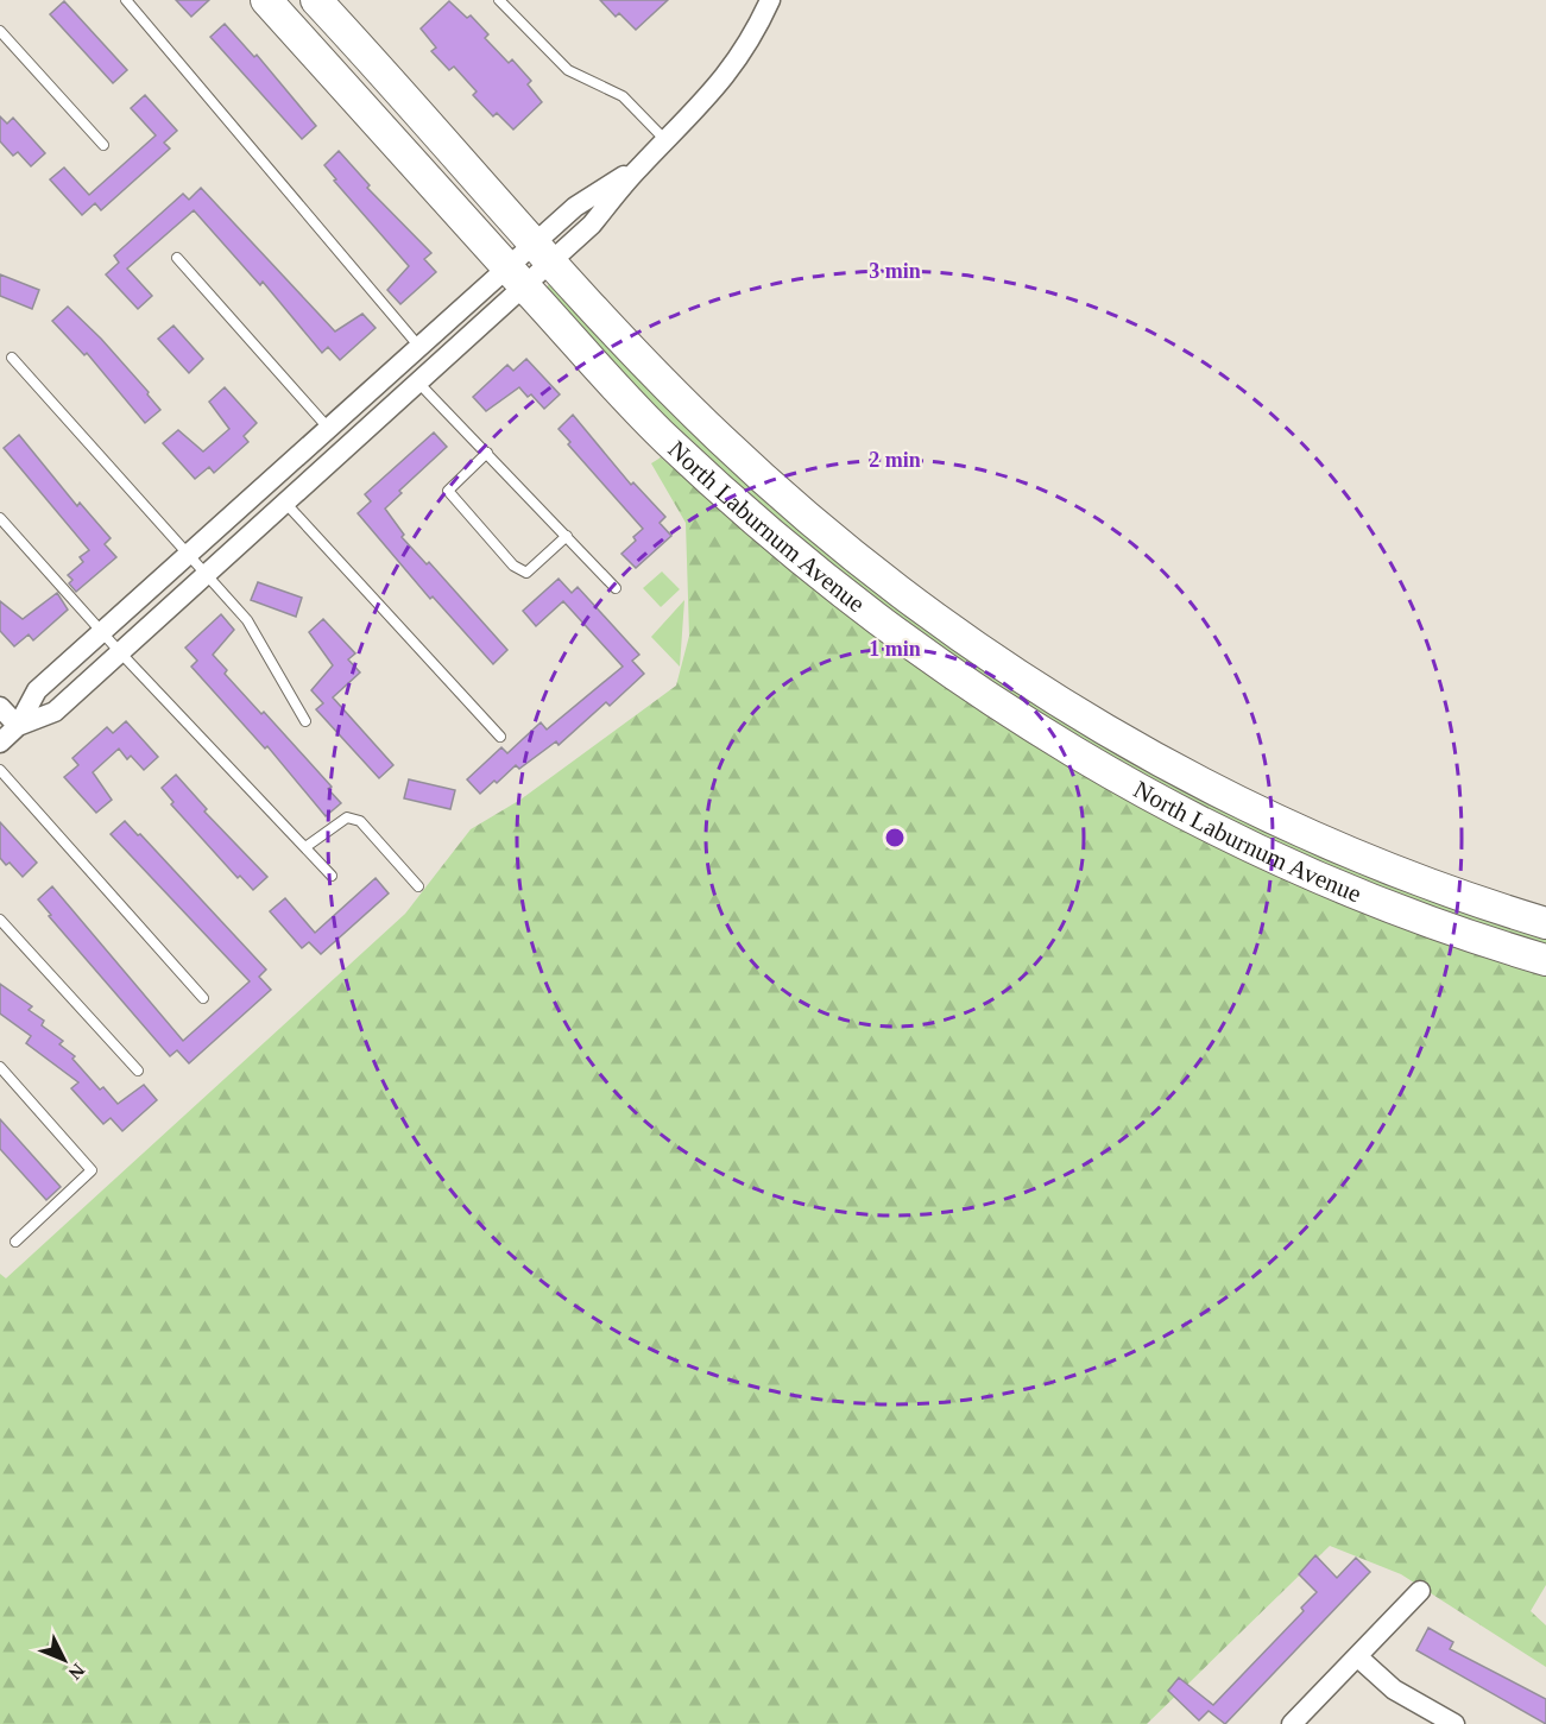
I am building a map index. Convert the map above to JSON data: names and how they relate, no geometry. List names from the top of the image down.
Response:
{
  "streets": {
    "main road": ["North Laburnum Avenue"]
  },
  "north": "bottom right",
  "rings": ["3 min", "2 min", "1 min"]
}
